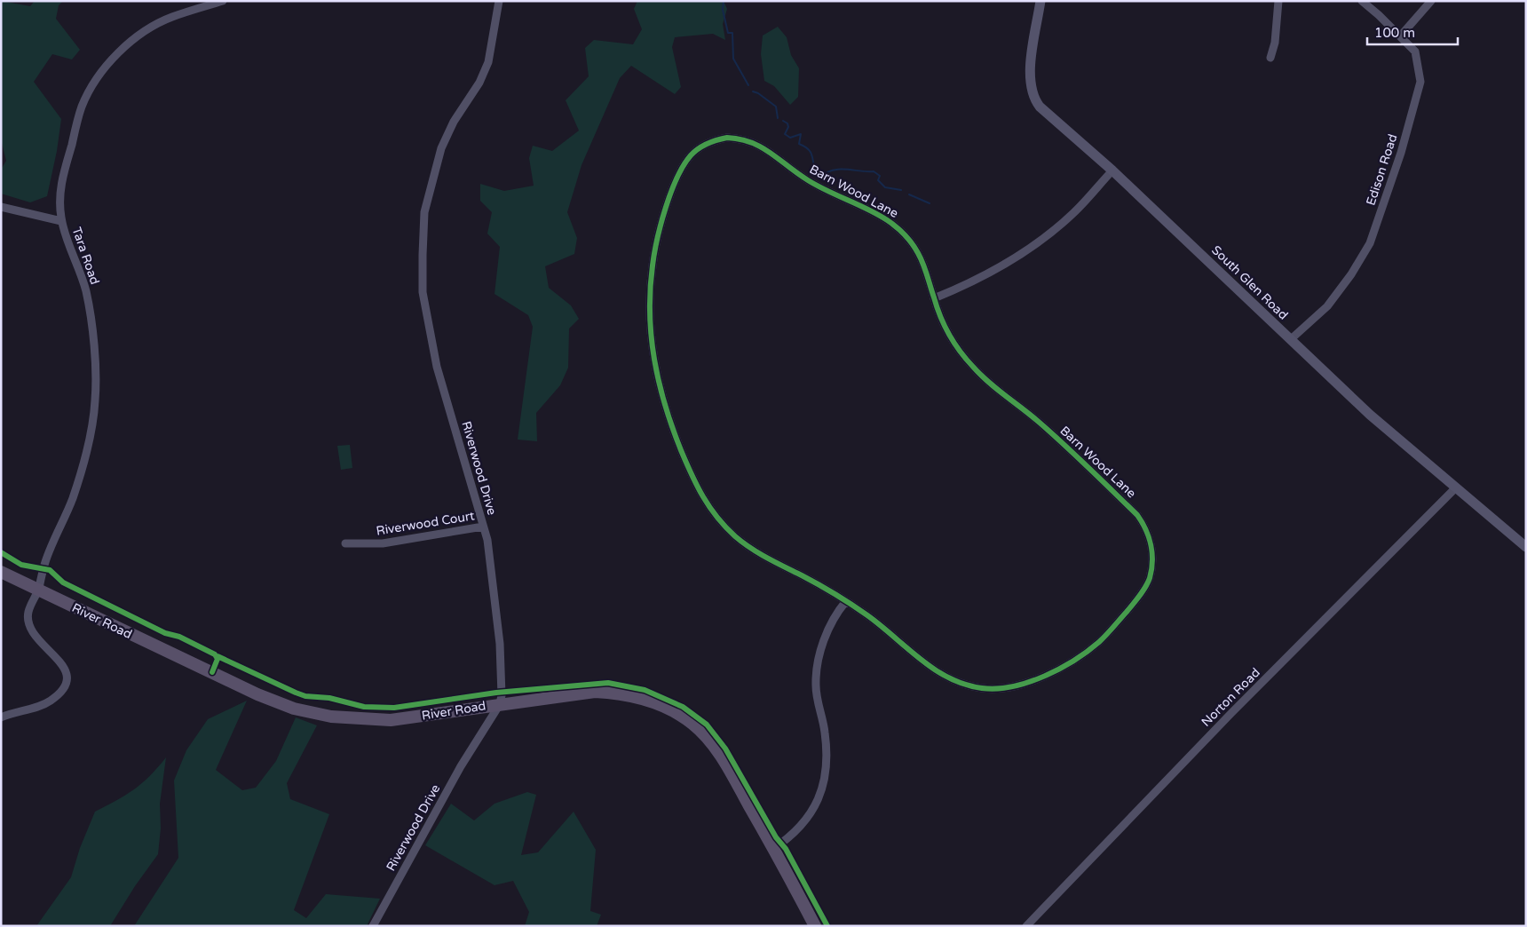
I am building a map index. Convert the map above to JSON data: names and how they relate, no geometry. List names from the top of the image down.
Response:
{
  "streets": {
    "main road": ["South Glen Road", "River Road"],
    "street": [
      "Edison Road",
      "Barn Wood Lane",
      "Tara Road",
      "Riverwood Drive",
      "Riverwood Court",
      "Norton Road"
    ]
  },
  "crossings": [
    ["Edison Road", "South Glen Road"],
    ["Tara Road", "River Road"],
    ["South Glen Road", "Norton Road"],
    ["Riverwood Drive", "Riverwood Court"],
    ["Riverwood Drive", "River Road"]
  ],
  "scale_bar": "100 m"
}
